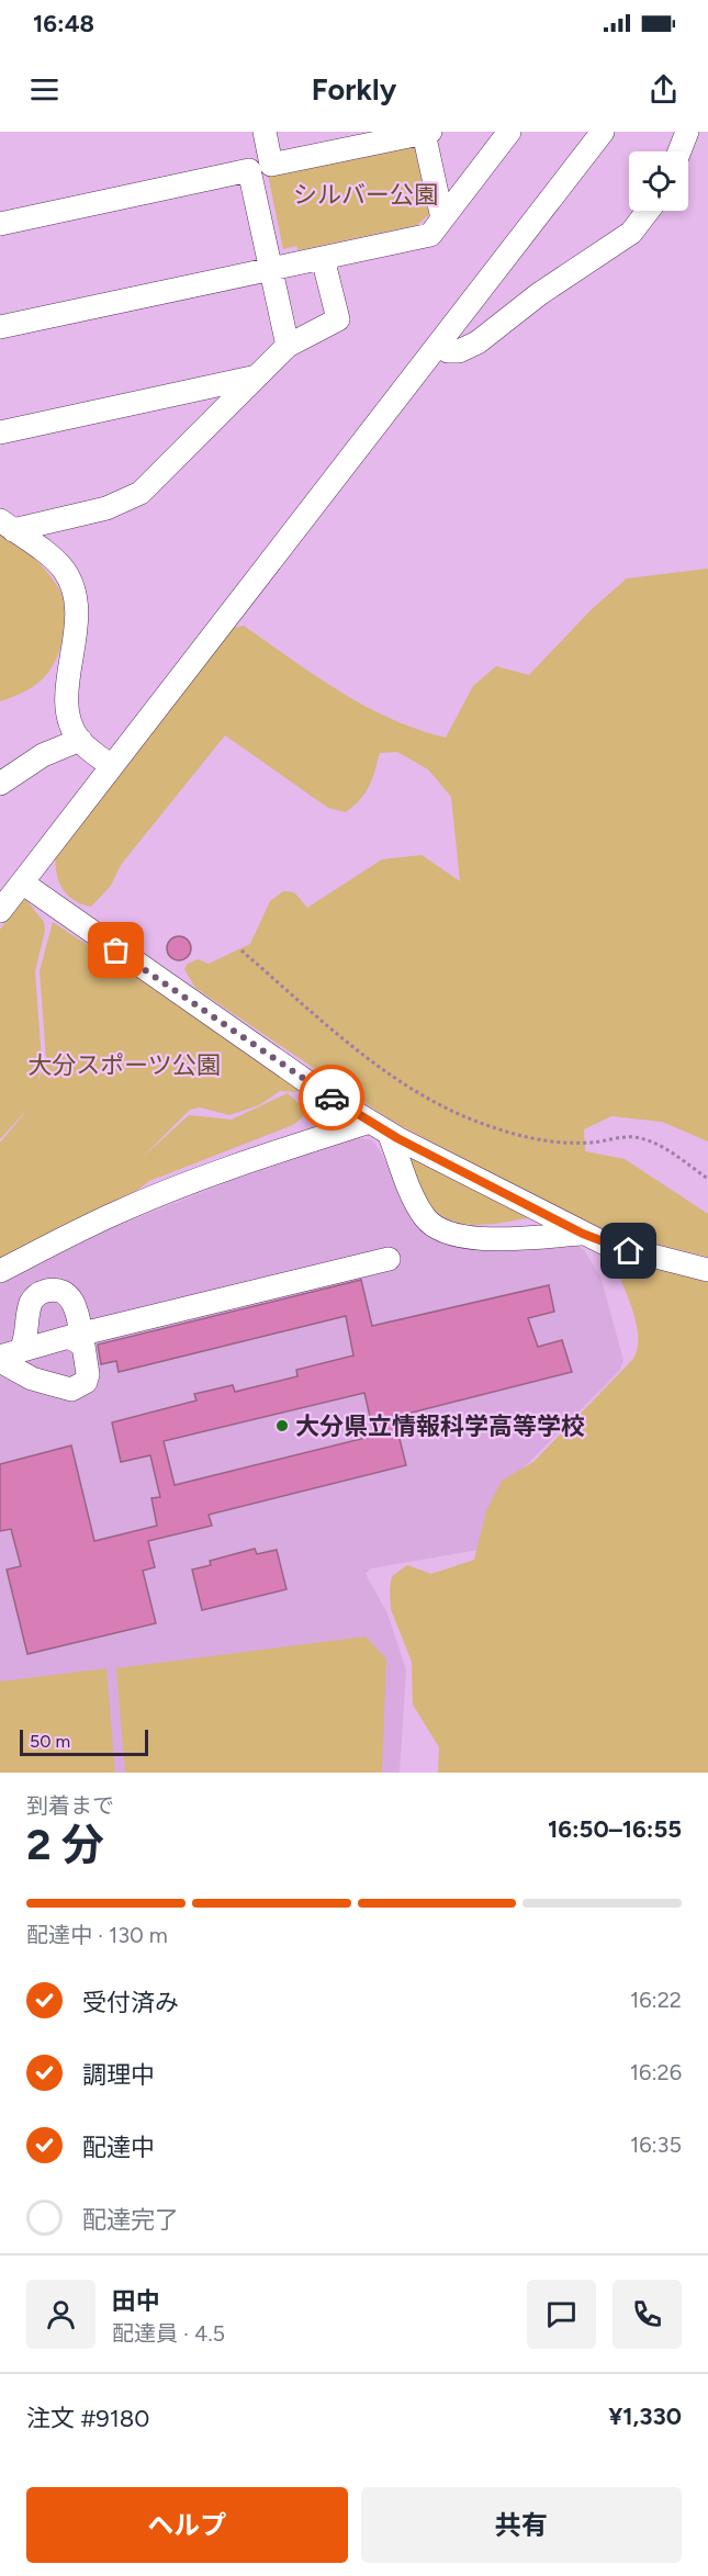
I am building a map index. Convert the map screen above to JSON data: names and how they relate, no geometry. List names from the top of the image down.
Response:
{
  "parks": ["シルバー公園", "大分スポーツ公園"],
  "places": ["大分県立情報科学高等学校"],
  "scale_bar": "50 m",
  "page": {
    "status": "16:48",
    "header": "Forkly",
    "scale": "50 m",
    "heading": ["2 分", "到着まで", "16:50–16:55"],
    "panel": [
      "田中",
      "配達員 · 4.5",
      "注文 #9180",
      "¥1,330"
    ],
    "bar": "配達中 · 130 m",
    "list": [
      ["受付済み", "16:22"],
      ["調理中", "16:26"],
      ["配達中", "16:35"],
      "配達完了"
    ],
    "buttons": ["ヘルプ", "共有"]
  }
}
